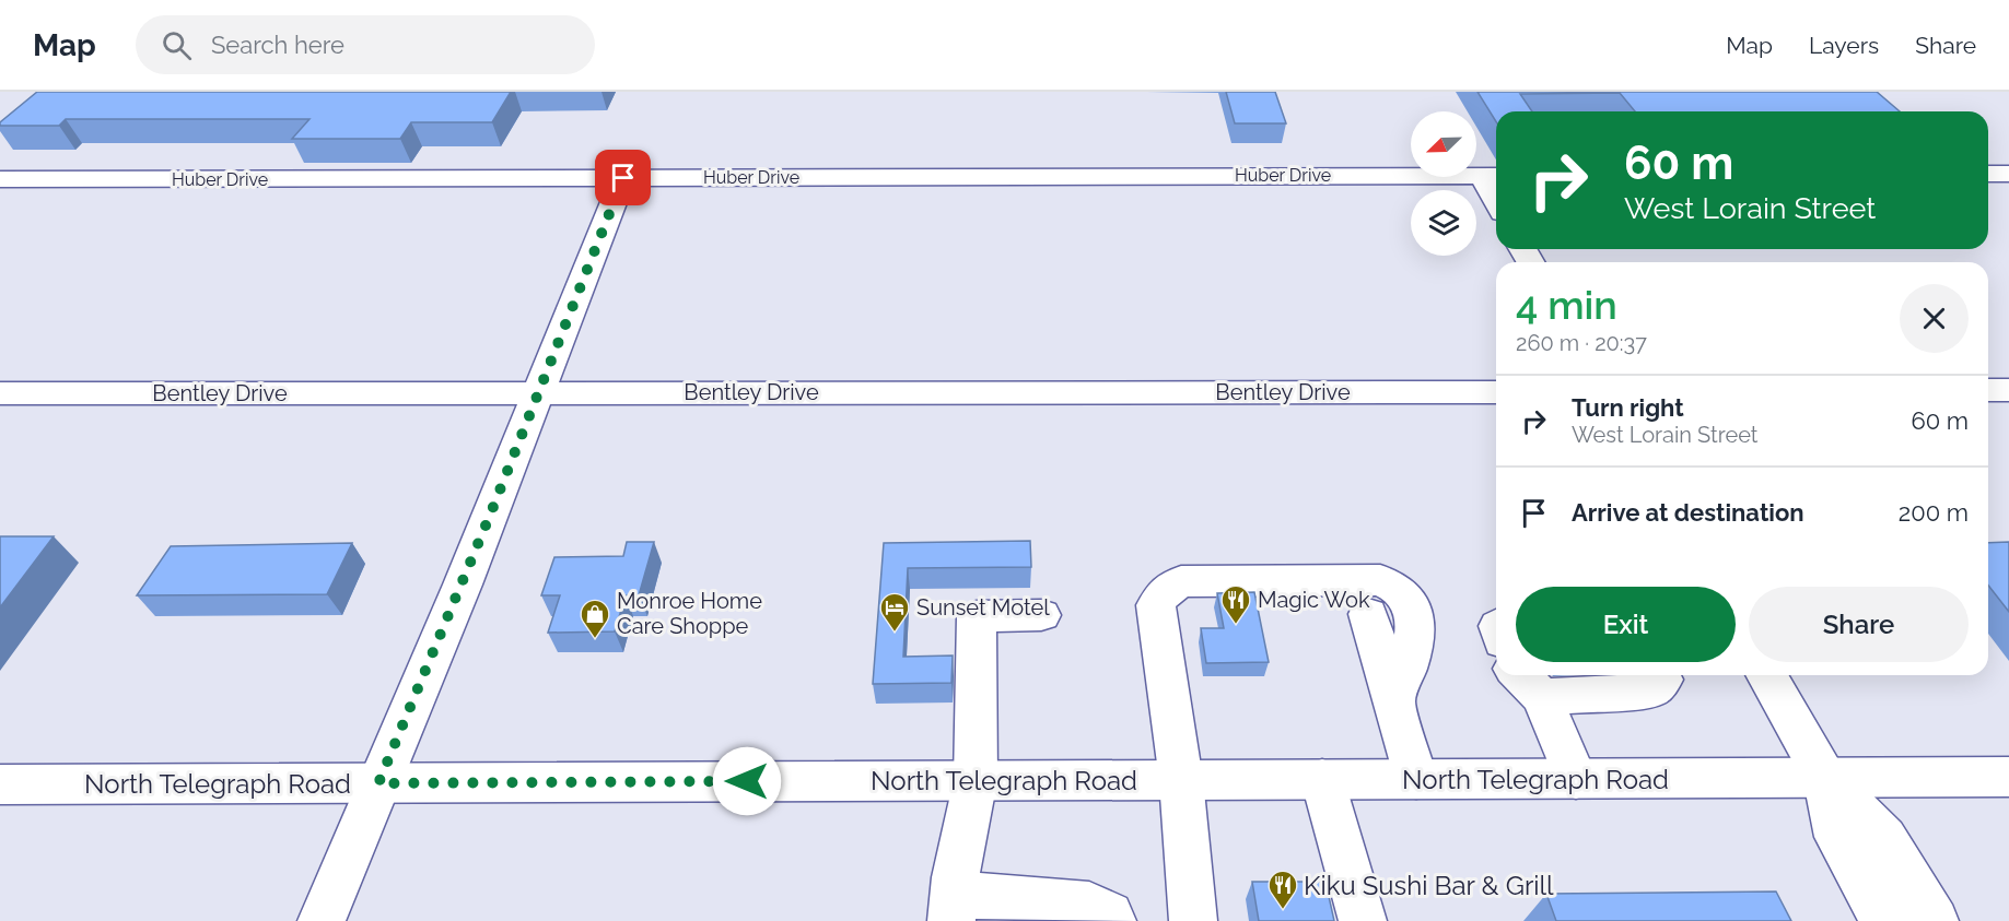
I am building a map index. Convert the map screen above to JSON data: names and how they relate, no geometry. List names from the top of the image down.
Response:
{
  "streets": {
    "street": ["Huber Drive", "Bentley Drive", "North Telegraph Road"]
  },
  "places": {
    "restaurant": ["Magic Wok", "Kiku Sushi Bar & Grill"],
    "hotel": ["Sunset Motel"],
    "shop": ["Monroe Home Care Shoppe"]
  },
  "north": "bottom left",
  "page": {
    "header": "Map",
    "search": "Search here",
    "nav": ["Map", "Layers", "Share"],
    "turn": ["60 m", "West Lorain Street"],
    "heading": ["4 min", "260 m · 20:37"],
    "list": [
      {
        "name": "Turn right",
        "note": "West Lorain Street",
        "value": "60 m"
      },
      {
        "name": "Arrive at destination",
        "value": "200 m"
      }
    ],
    "buttons": ["Exit", "Share"]
  }
}
